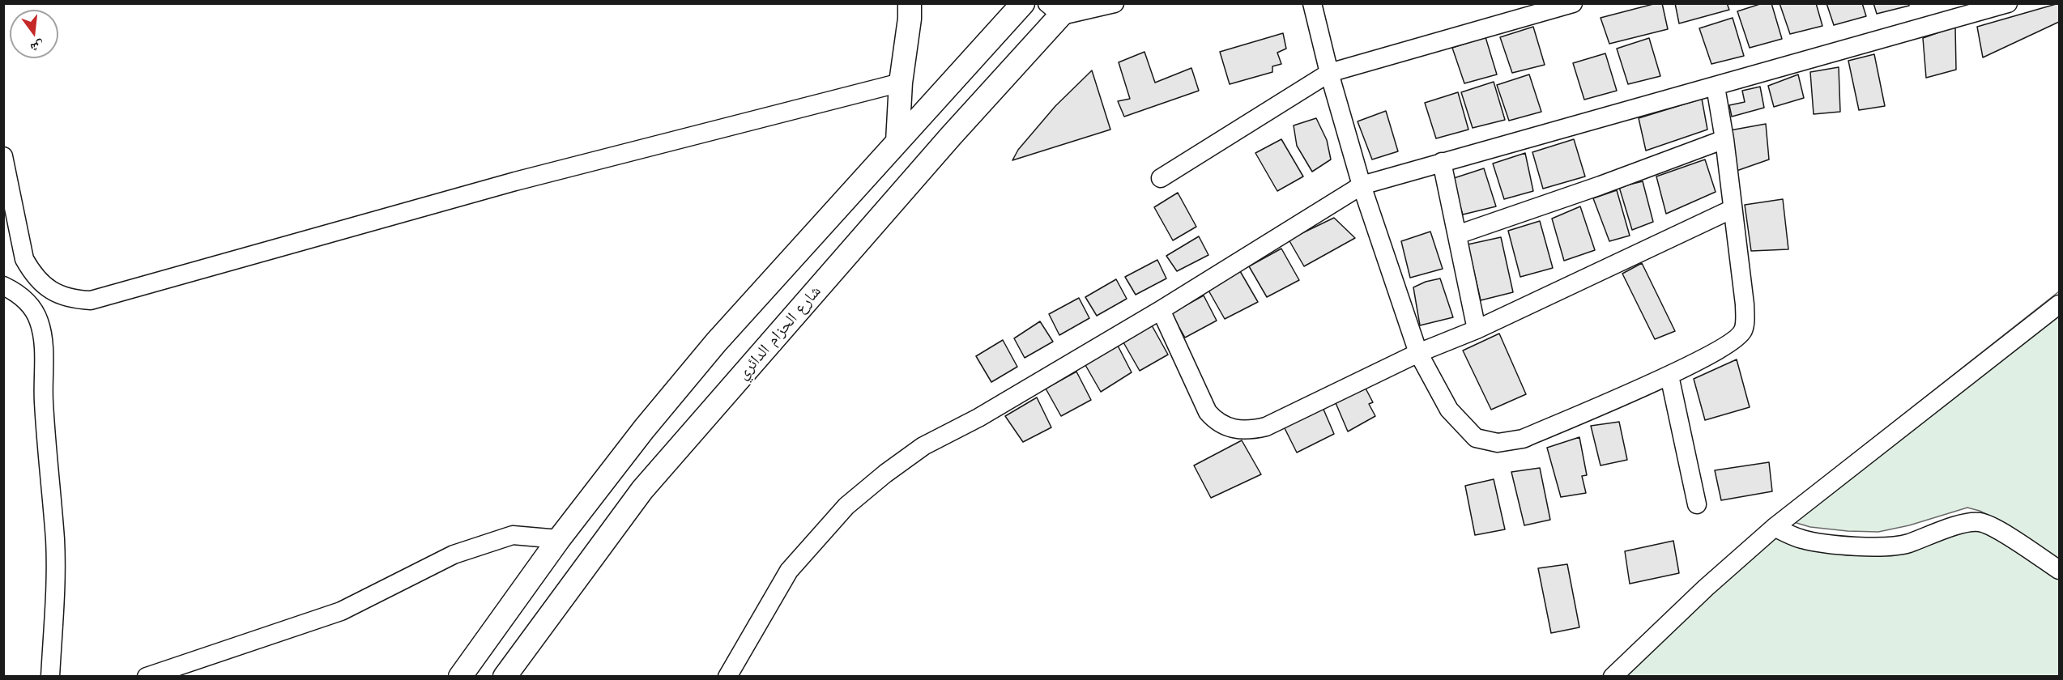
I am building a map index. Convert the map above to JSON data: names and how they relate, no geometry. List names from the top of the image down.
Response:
{
  "streets": {
    "main road": ["شارع الحزام الدائري"]
  },
  "north": "bottom"
}
